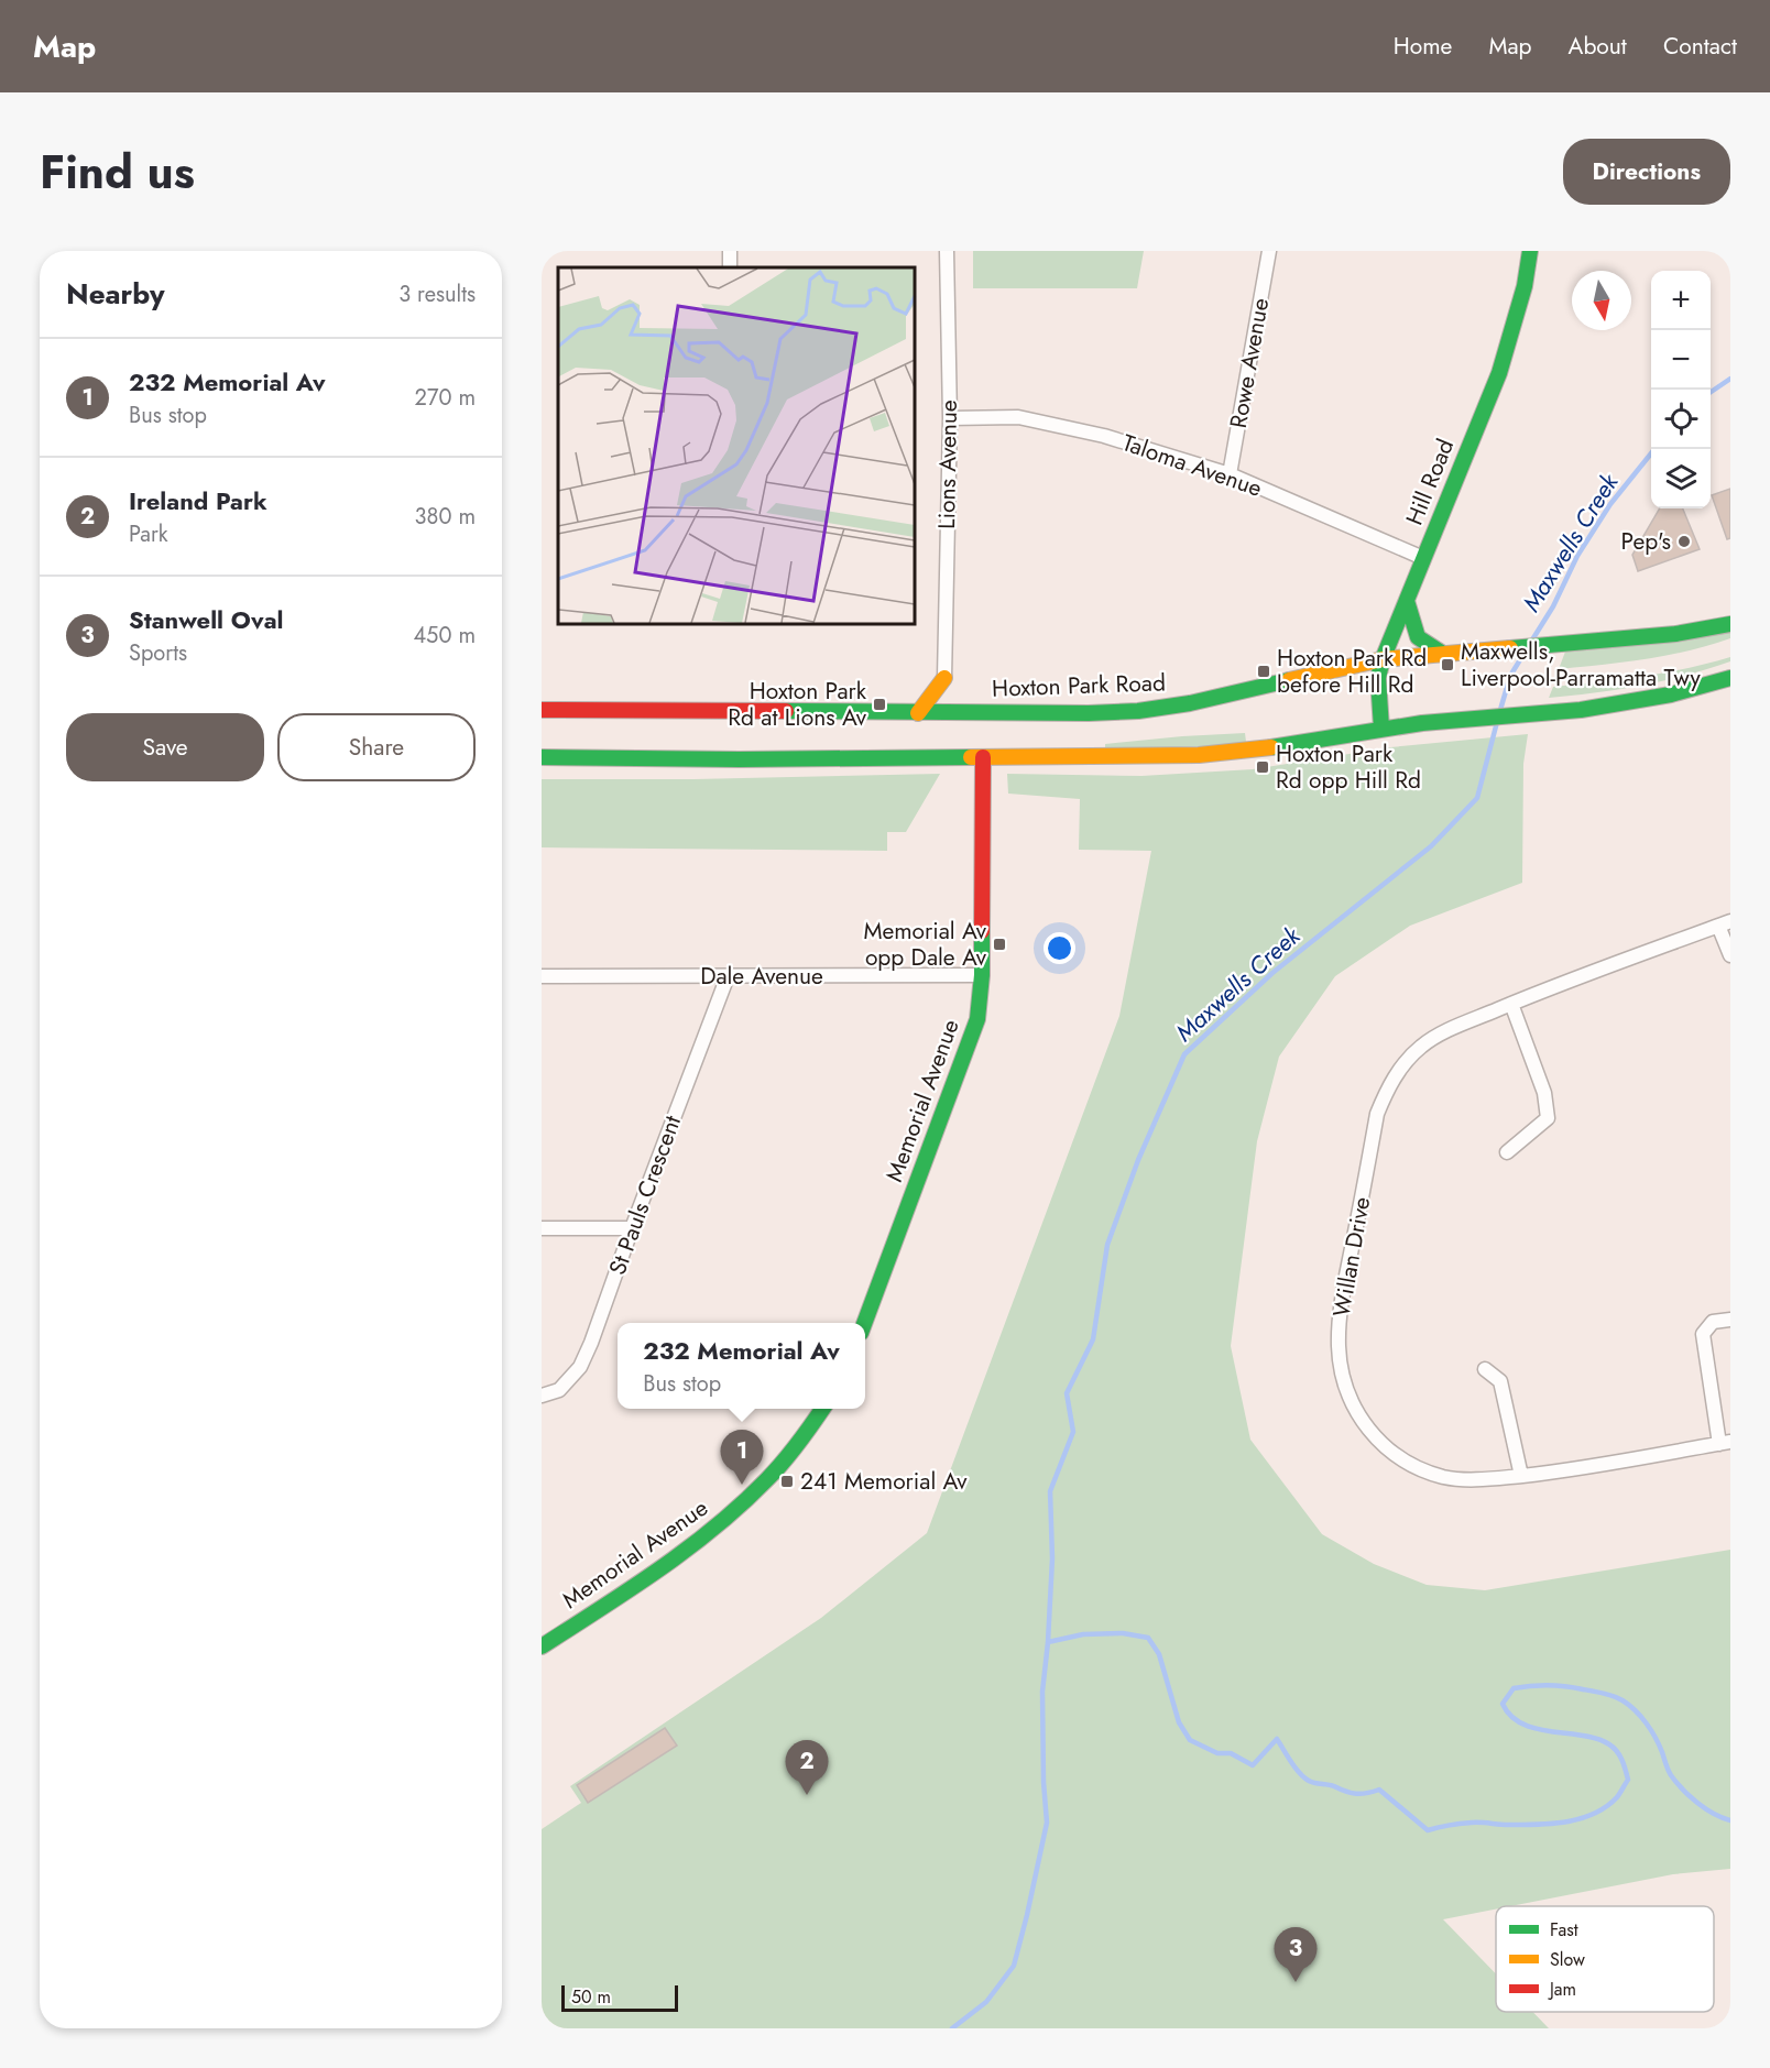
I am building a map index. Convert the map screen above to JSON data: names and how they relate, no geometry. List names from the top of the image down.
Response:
{
  "streets": {
    "main road": ["Hill Road", "Hoxton Park Road", "Memorial Avenue"],
    "street": [
      "Rowe Avenue",
      "Lions Avenue",
      "Taloma Avenue",
      "Dale Avenue",
      "St Pauls Crescent",
      "Willan Drive"
    ]
  },
  "crossings": [
    ["Rowe Avenue", "Taloma Avenue"],
    ["Lions Avenue", "Taloma Avenue"],
    ["Taloma Avenue", "Hill Road"],
    ["Hill Road", "Hoxton Park Road"],
    ["Dale Avenue", "Memorial Avenue"],
    ["Dale Avenue", "St Pauls Crescent"]
  ],
  "water": ["Maxwells Creek"],
  "places": {
    "other": ["Pep's"],
    "transit": [
      "Maxwells, Liverpool-Parramatta Twy",
      "Hoxton Park Rd before Hill Rd",
      "Hoxton Park Rd at Lions Av",
      "Hoxton Park Rd opp Hill Rd",
      "Memorial Av opp Dale Av",
      "241 Memorial Av"
    ]
  },
  "legend": ["Fast", "Slow", "Jam"],
  "scale_bar": "50 m",
  "north": "bottom",
  "page": {
    "header": "Map",
    "nav": [
      "Home",
      "Map",
      "About",
      "Contact"
    ],
    "title": "Find us",
    "buttons": [
      "Directions",
      ["Save", "Share"]
    ],
    "heading": ["Nearby", "3 results"],
    "map_buttons": ["+", "−"],
    "list": [
      {
        "mark": "1",
        "name": "232 Memorial Av",
        "note": "Bus stop",
        "value": "270 m"
      },
      {
        "mark": "2",
        "name": "Ireland Park",
        "note": "Park",
        "value": "380 m"
      },
      {
        "mark": "3",
        "name": "Stanwell Oval",
        "note": "Sports",
        "value": "450 m"
      }
    ],
    "popup": ["232 Memorial Av", "Bus stop"],
    "pins": ["1", "2", "3"],
    "scale": "50 m"
  }
}
